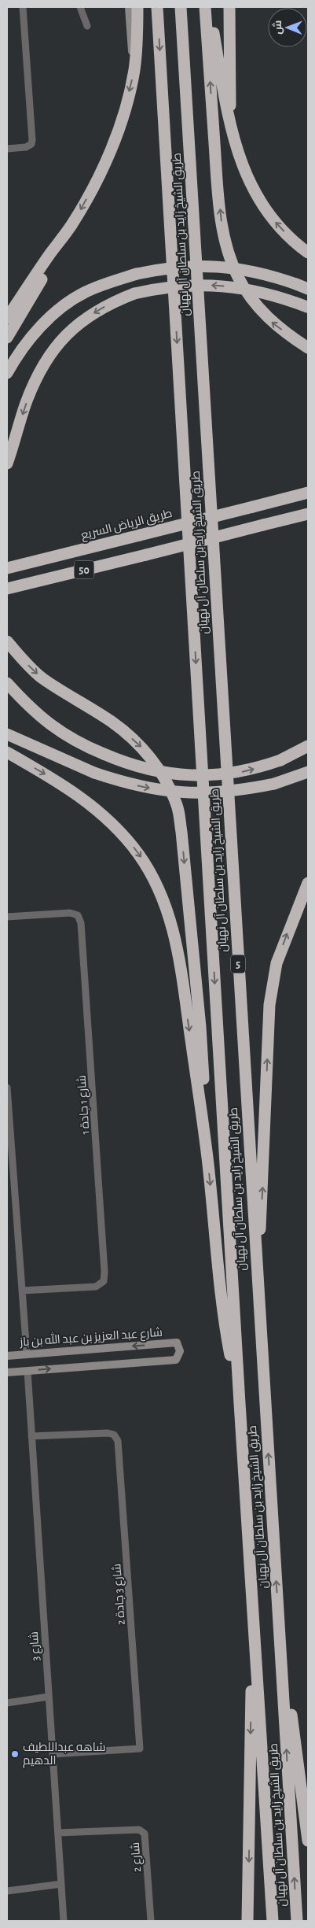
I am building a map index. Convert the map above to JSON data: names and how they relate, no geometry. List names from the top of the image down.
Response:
{
  "streets": {
    "highway": [
      "طريق الشيخ زايد بن سلطان آل نهيان",
      "طريق الرياض السريع",
      "50",
      "5"
    ],
    "street": [
      "شارع 1 جادة 1",
      "شارع عبد العزيز بن عبد الله بن باز",
      "شارع 3 جادة 2",
      "شارع 3",
      "شارع 2"
    ]
  },
  "crossings": [
    ["شارع عبد العزيز بن عبد الله بن باز", "شارع 3"],
    ["شارع 3 جادة 2", "شارع 3"],
    ["شارع 3", "شارع 2"]
  ],
  "places": ["شاهه عبداللطيف الدهيم"],
  "north": "left"
}
